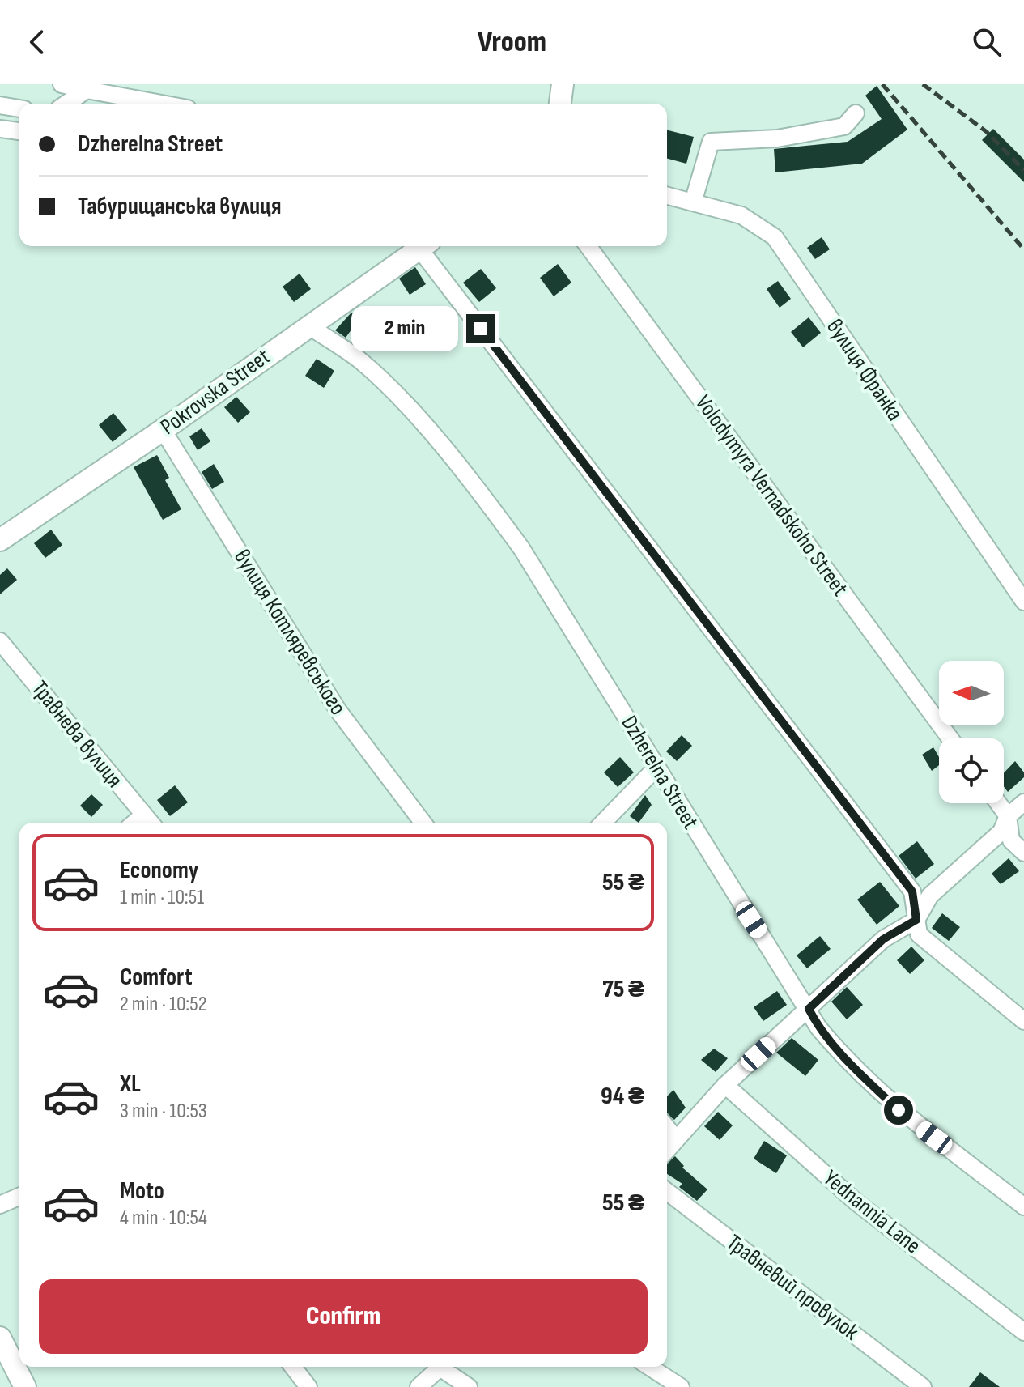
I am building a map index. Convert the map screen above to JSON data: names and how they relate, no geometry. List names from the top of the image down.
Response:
{
  "streets": {
    "main road": ["Pokrovska Street"],
    "street": [
      "вулиця Франка",
      "Volodymyra Vernadskoho Street",
      "вулиця Котляревського",
      "Травнева вулиця",
      "Dzherelna Street",
      "Yednannia Lane",
      "Травневий провулок"
    ]
  },
  "crossings": [
    ["Pokrovska Street", "вулиця Котляревського"],
    ["Pokrovska Street", "Dzherelna Street"]
  ],
  "north": "left",
  "page": {
    "header": "Vroom",
    "banner": ["Dzherelna Street", "Табурищанська вулиця"],
    "bubble": "2 min",
    "list": [
      {
        "name": "Economy",
        "note": "1 min · 10:51",
        "value": "55 ₴"
      },
      {
        "name": "Comfort",
        "note": "2 min · 10:52",
        "value": "75 ₴"
      },
      {
        "name": "XL",
        "note": "3 min · 10:53",
        "value": "94 ₴"
      },
      {
        "name": "Moto",
        "note": "4 min · 10:54",
        "value": "55 ₴"
      }
    ],
    "buttons": "Confirm"
  }
}
